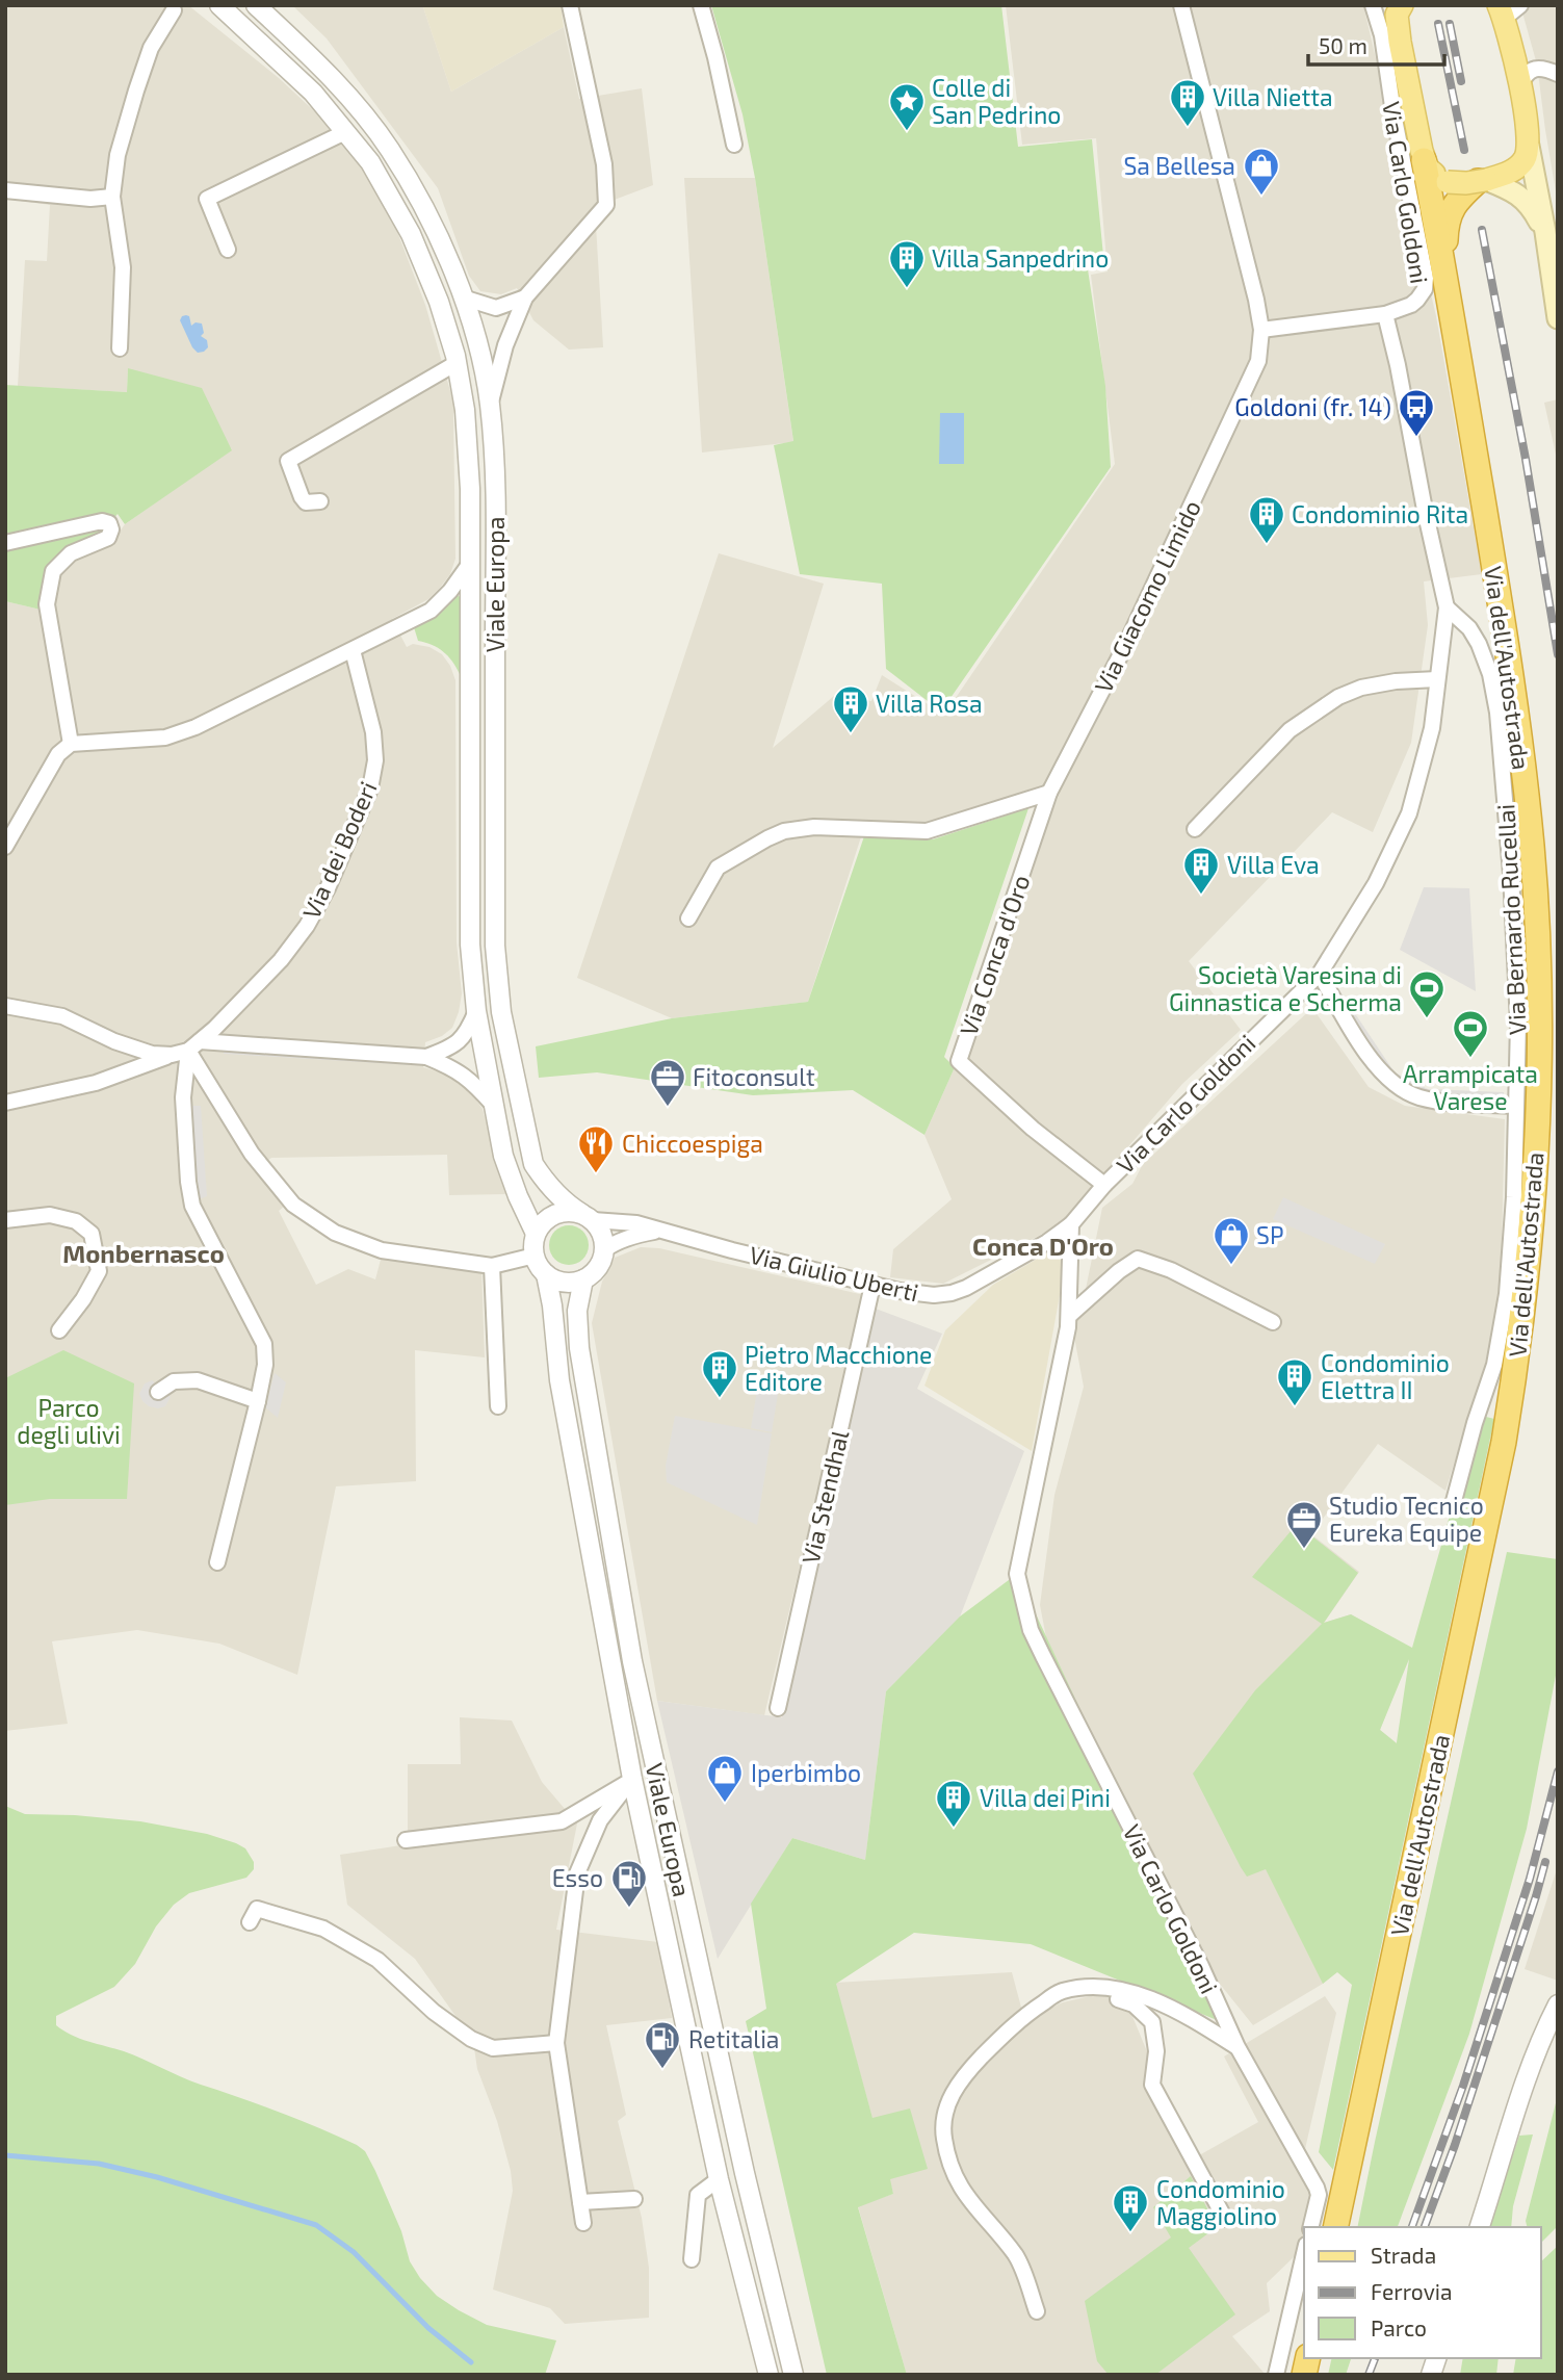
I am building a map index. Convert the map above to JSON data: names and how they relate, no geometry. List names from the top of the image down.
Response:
{
  "streets": {
    "highway": ["Via dell'Autostrada"],
    "street": [
      "Via Carlo Goldoni",
      "Viale Europa",
      "Via Giacomo Limido",
      "Via dei Boderi",
      "Via Bernardo Rucellai",
      "Via Conca d'Oro",
      "Via Giulio Uberti",
      "Via Stendhal"
    ]
  },
  "crossings": [
    ["Via Carlo Goldoni", "Via Giacomo Limido"],
    ["Via Carlo Goldoni", "Via Bernardo Rucellai"],
    ["Via Carlo Goldoni", "Via Conca d'Oro"],
    ["Via Carlo Goldoni", "Via Giulio Uberti"],
    ["Viale Europa", "Via Giulio Uberti"],
    ["Via Giacomo Limido", "Via Conca d'Oro"],
    ["Via Conca d'Oro", "Via Giulio Uberti"],
    ["Via Giulio Uberti", "Via Stendhal"]
  ],
  "districts": ["Conca D'Oro", "Monbernasco"],
  "parks": ["Parco degli ulivi"],
  "places": {
    "building": [
      "Villa Nietta",
      "Villa Sanpedrino",
      "Condominio Rita",
      "Villa Rosa",
      "Villa Eva",
      "Pietro Macchione Editore",
      "Condominio Elettra II",
      "Villa dei Pini",
      "Condominio Maggiolino"
    ],
    "place": ["Colle di San Pedrino"],
    "shop": ["Sa Bellesa", "SP", "Iperbimbo"],
    "bus stop": ["Goldoni (fr. 14)"],
    "sports": ["Società Varesina di Ginnastica e Scherma", "Arrampicata Varese"],
    "office": ["Fitoconsult", "Studio Tecnico Eureka Equipe"],
    "restaurant": ["Chiccoespiga"],
    "fuel station": ["Esso", "Retitalia"]
  },
  "legend": ["Strada", "Ferrovia", "Parco"],
  "scale_bar": "50 m"
}
